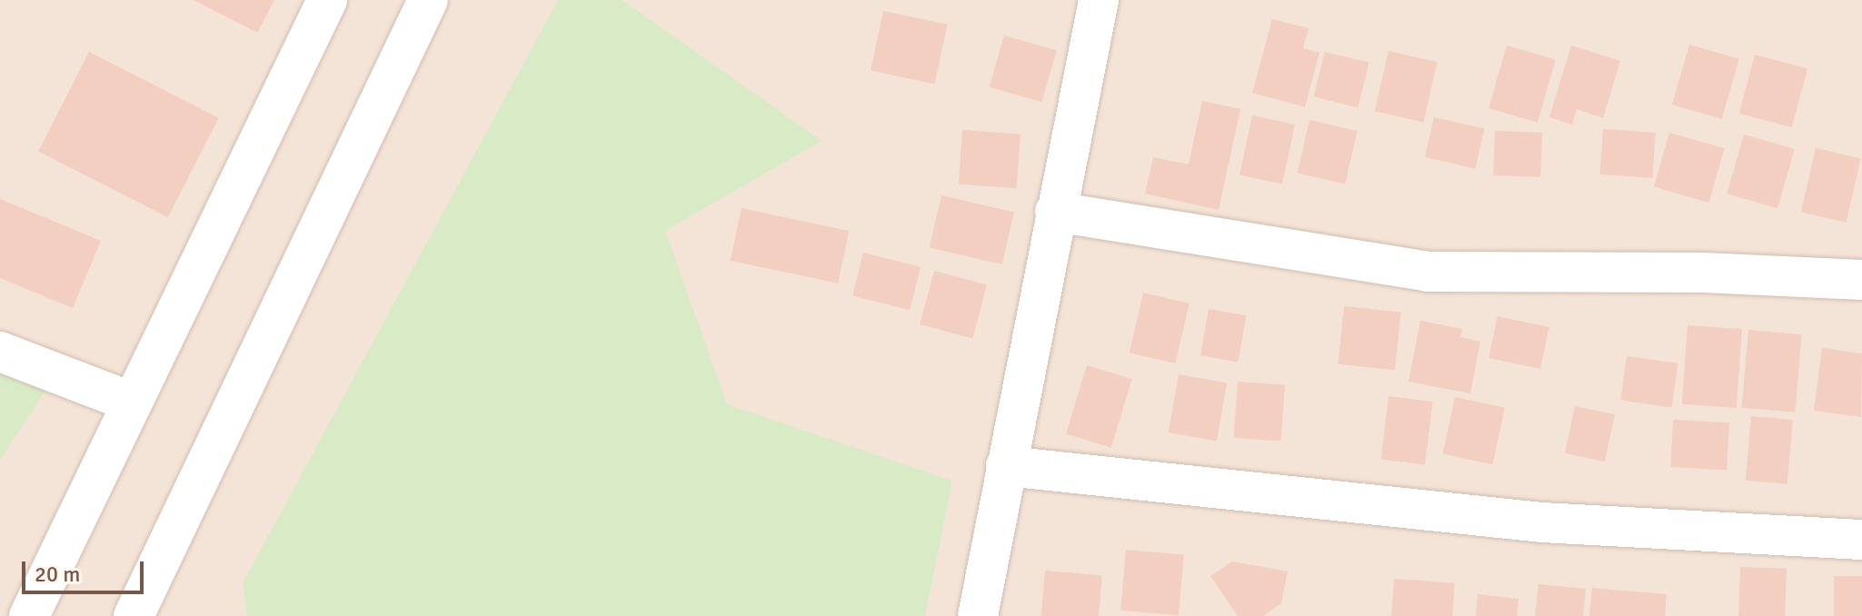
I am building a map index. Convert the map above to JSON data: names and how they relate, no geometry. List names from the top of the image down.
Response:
{
  "scale_bar": "20 m"
}
